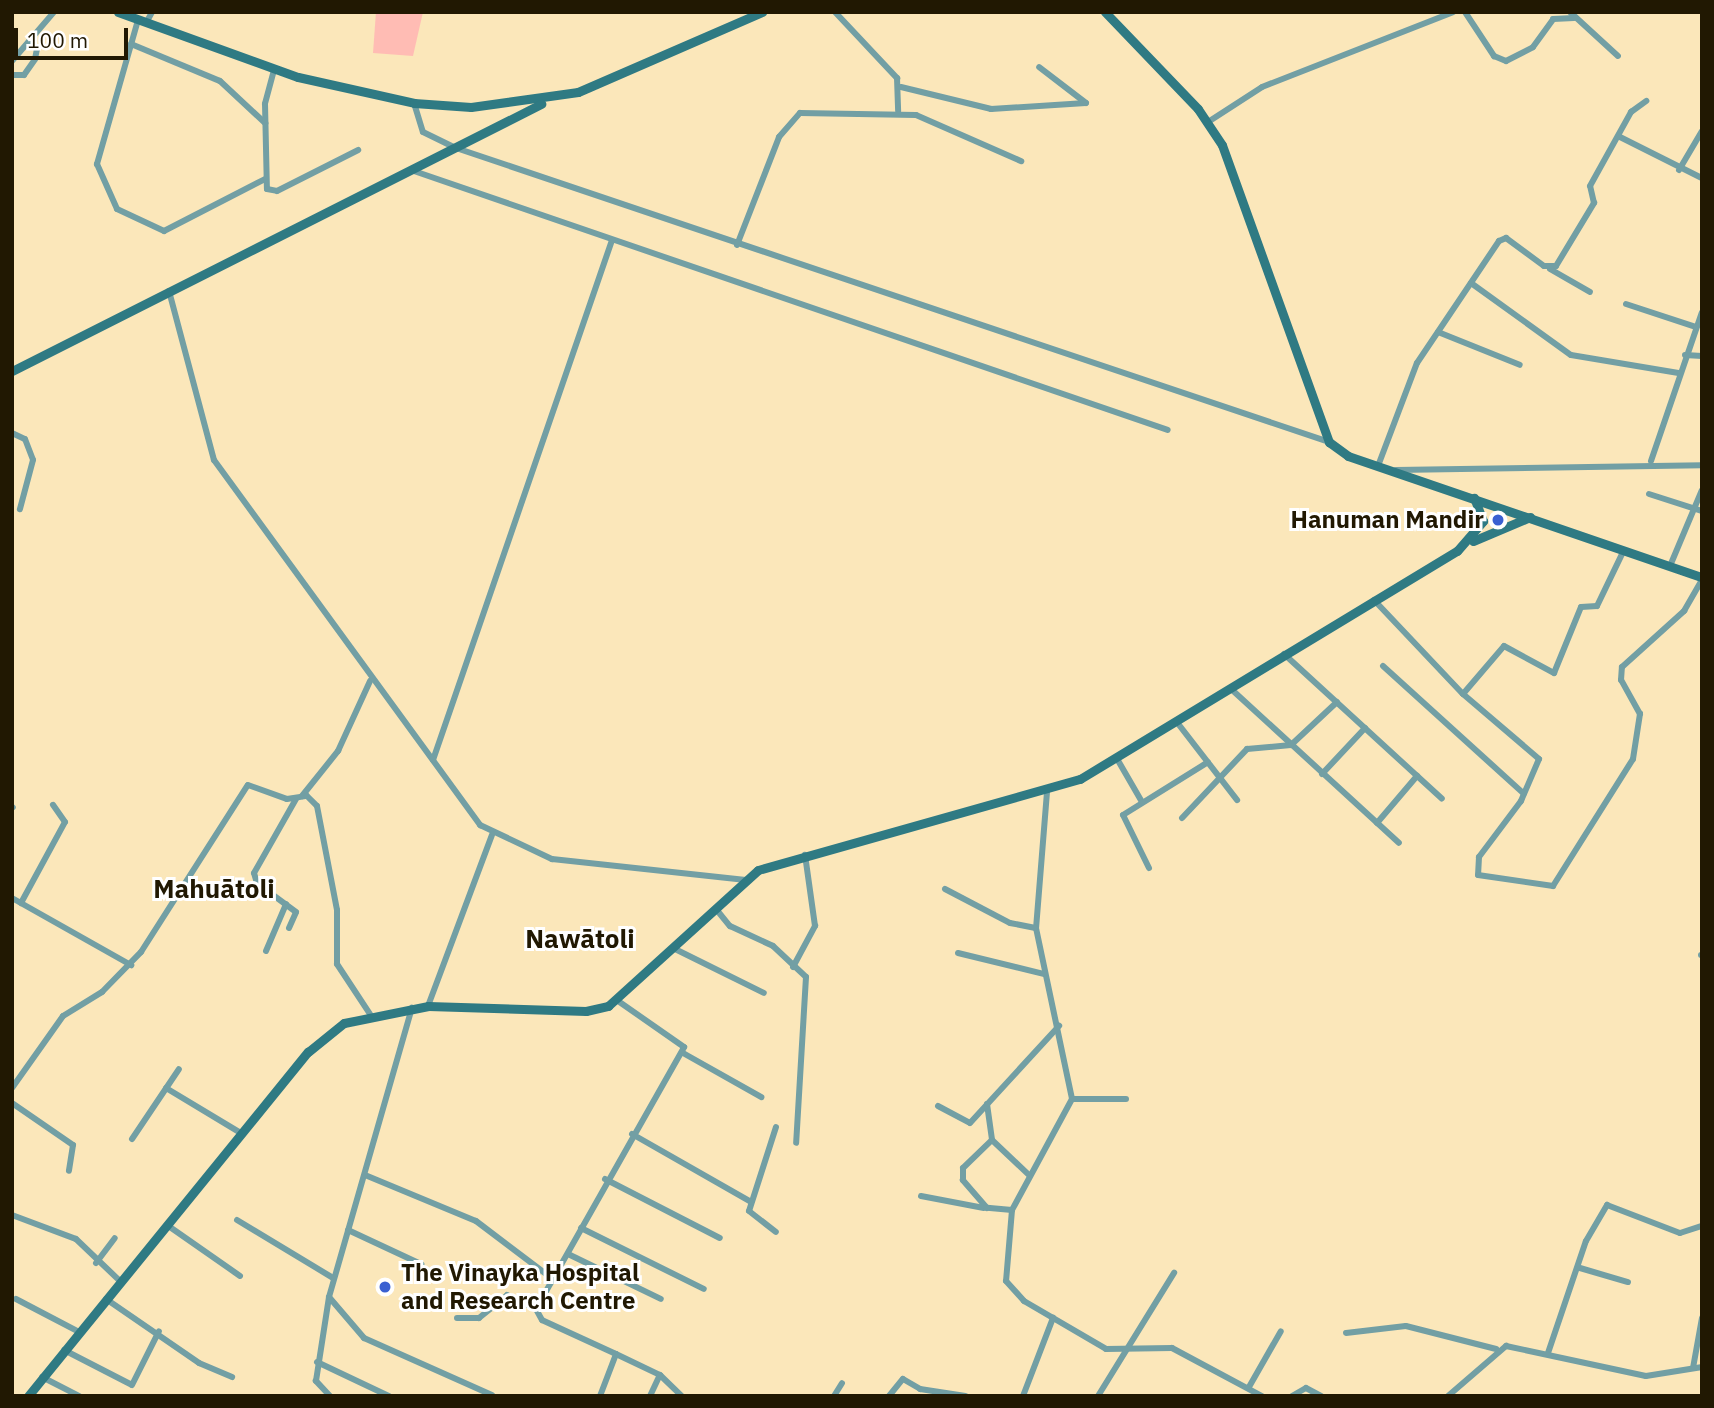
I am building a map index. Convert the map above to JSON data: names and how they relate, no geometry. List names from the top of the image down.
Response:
{
  "districts": ["Mahuātoli", "Nawātoli"],
  "places": ["Hanuman Mandir", "The Vinayka Hospital and Research Centre"],
  "scale_bar": "100 m"
}
